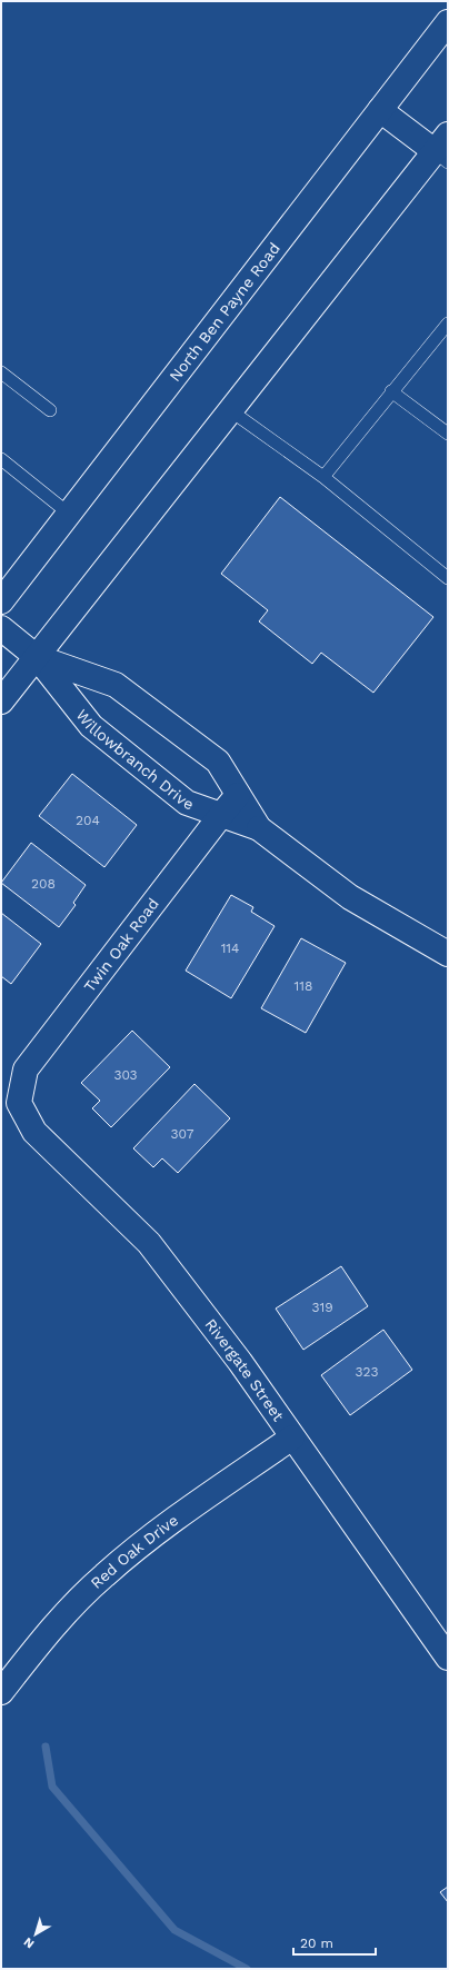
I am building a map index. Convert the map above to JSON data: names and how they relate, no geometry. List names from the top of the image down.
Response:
{
  "streets": {
    "street": [
      "North Ben Payne Road",
      "Willowbranch Drive",
      "Twin Oak Road",
      "Rivergate Street",
      "Red Oak Drive"
    ]
  },
  "crossings": [
    ["Willowbranch Drive", "Twin Oak Road"],
    ["Twin Oak Road", "Rivergate Street"],
    ["Rivergate Street", "Red Oak Drive"]
  ],
  "house_numbers": [
    "204",
    "208",
    "114",
    "118",
    "303",
    "307",
    "319",
    "323"
  ],
  "scale_bar": "20 m",
  "north": "bottom left"
}
